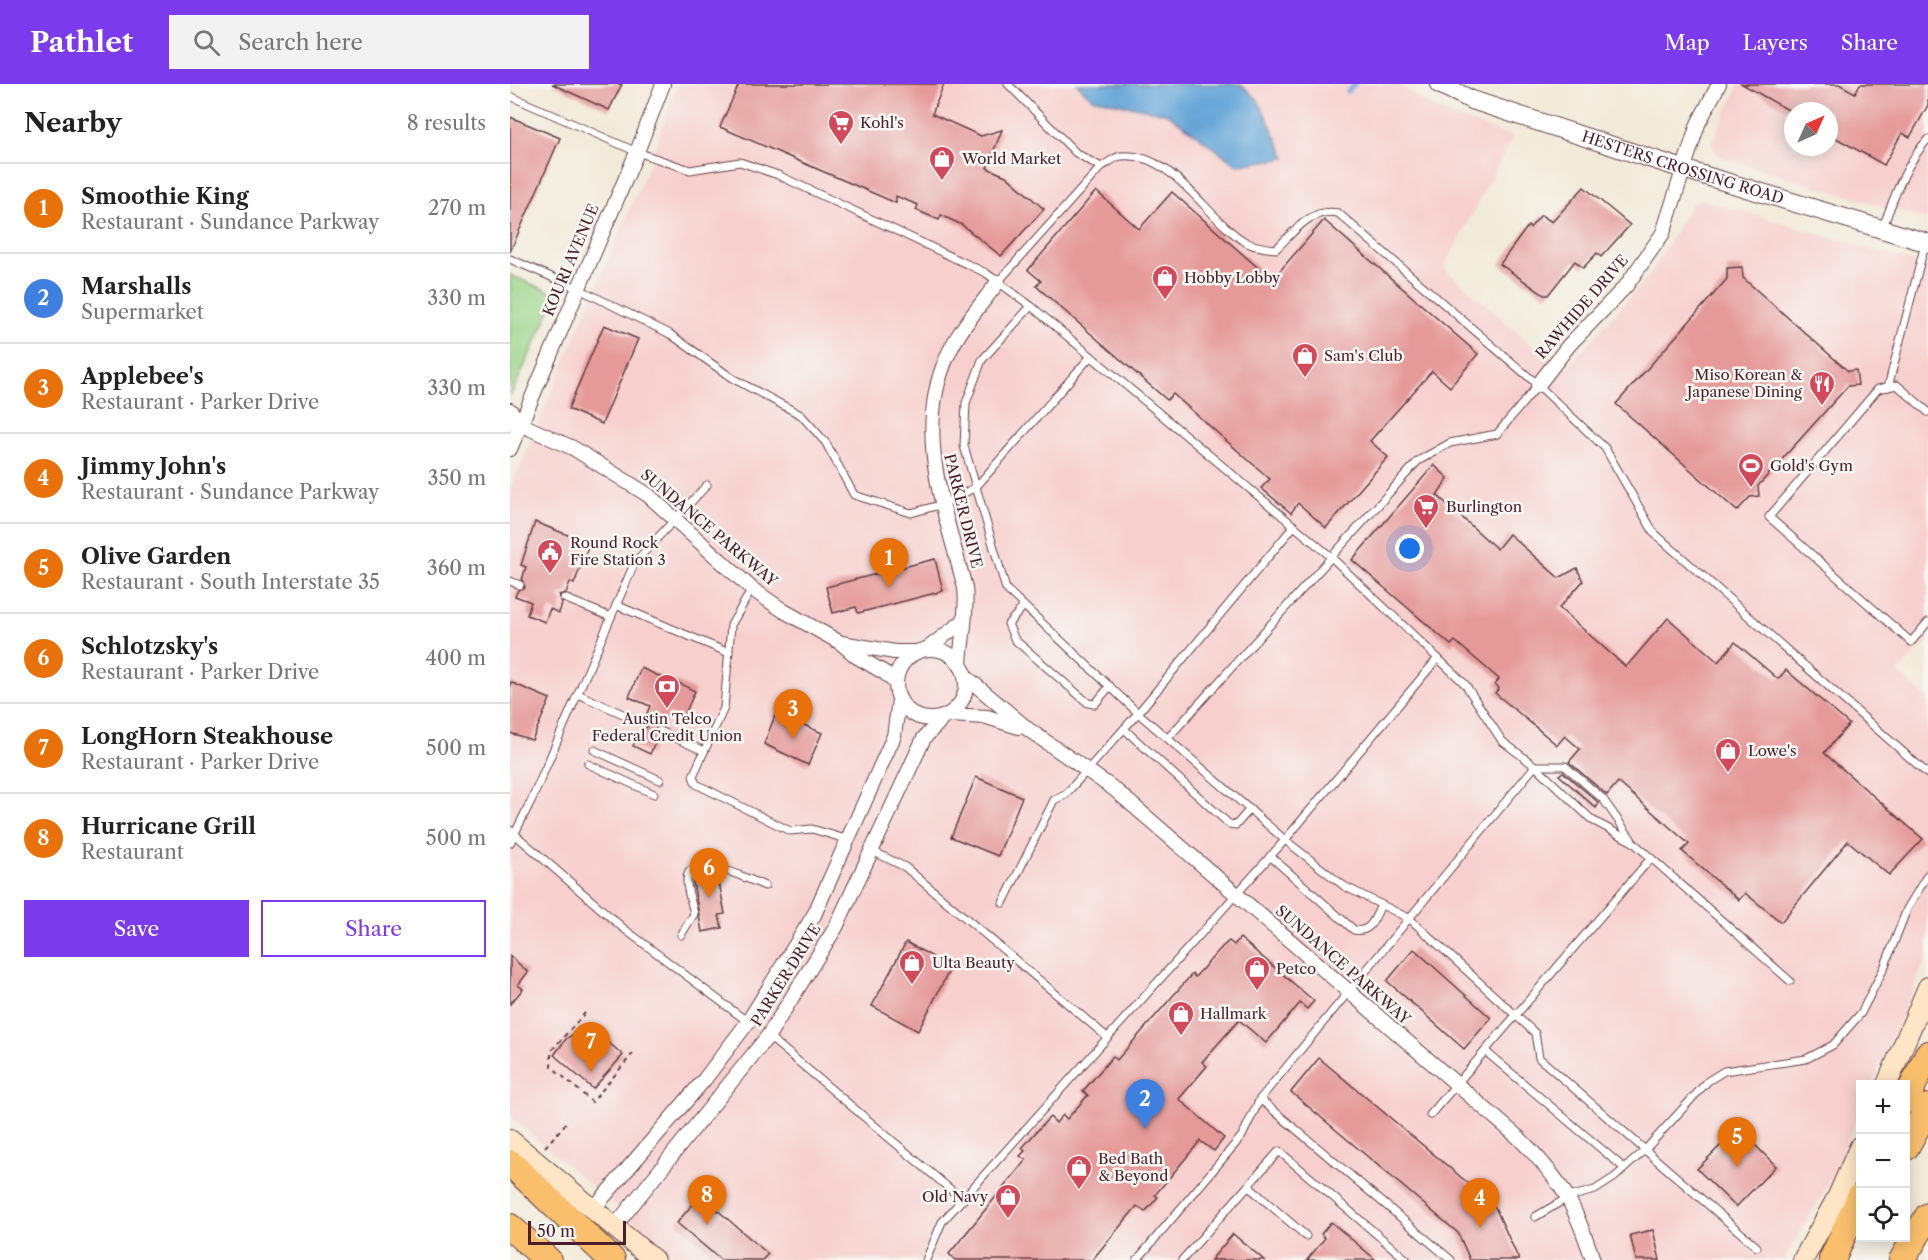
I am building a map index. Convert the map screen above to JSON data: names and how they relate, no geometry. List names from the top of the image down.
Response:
{
  "streets": {
    "street": [
      "HESTERS CROSSING ROAD",
      "KOURI AVENUE",
      "RAWHIDE DRIVE",
      "PARKER DRIVE",
      "SUNDANCE PARKWAY"
    ]
  },
  "crossings": [
    ["HESTERS CROSSING ROAD", "RAWHIDE DRIVE"],
    ["KOURI AVENUE", "SUNDANCE PARKWAY"],
    ["PARKER DRIVE", "SUNDANCE PARKWAY"]
  ],
  "places": {
    "supermarket": ["Kohl's", "Burlington"],
    "shop": [
      "World Market",
      "Hobby Lobby",
      "Sam's Club",
      "Lowe's",
      "Ulta Beauty",
      "Petco",
      "Hallmark",
      "Bed Bath & Beyond",
      "Old Navy"
    ],
    "restaurant": ["Miso Korean & Japanese Dining"],
    "sports": ["Gold's Gym"],
    "public building": ["Round Rock Fire Station 3"],
    "bank": ["Austin Telco Federal Credit Union"]
  },
  "scale_bar": "50 m",
  "north": "top right",
  "page": {
    "header": "Pathlet",
    "search": "Search here",
    "nav": ["Map", "Layers", "Share"],
    "heading": ["Nearby", "8 results"],
    "list": [
      {
        "mark": "1",
        "name": "Smoothie King",
        "note": "Restaurant · Sundance Parkway",
        "value": "270 m"
      },
      {
        "mark": "2",
        "name": "Marshalls",
        "note": "Supermarket",
        "value": "330 m"
      },
      {
        "mark": "3",
        "name": "Applebee's",
        "note": "Restaurant · Parker Drive",
        "value": "330 m"
      },
      {
        "mark": "4",
        "name": "Jimmy John's",
        "note": "Restaurant · Sundance Parkway",
        "value": "350 m"
      },
      {
        "mark": "5",
        "name": "Olive Garden",
        "note": "Restaurant · South Interstate 35",
        "value": "360 m"
      },
      {
        "mark": "6",
        "name": "Schlotzsky's",
        "note": "Restaurant · Parker Drive",
        "value": "400 m"
      },
      {
        "mark": "7",
        "name": "LongHorn Steakhouse",
        "note": "Restaurant · Parker Drive",
        "value": "500 m"
      },
      {
        "mark": "8",
        "name": "Hurricane Grill",
        "note": "Restaurant",
        "value": "500 m"
      }
    ],
    "pins": [
      "1",
      "3",
      "6",
      "7",
      "2",
      "5",
      "8",
      "4"
    ],
    "buttons": ["Save", "Share"],
    "map_buttons": ["+", "−"],
    "scale": "50 m"
  }
}
